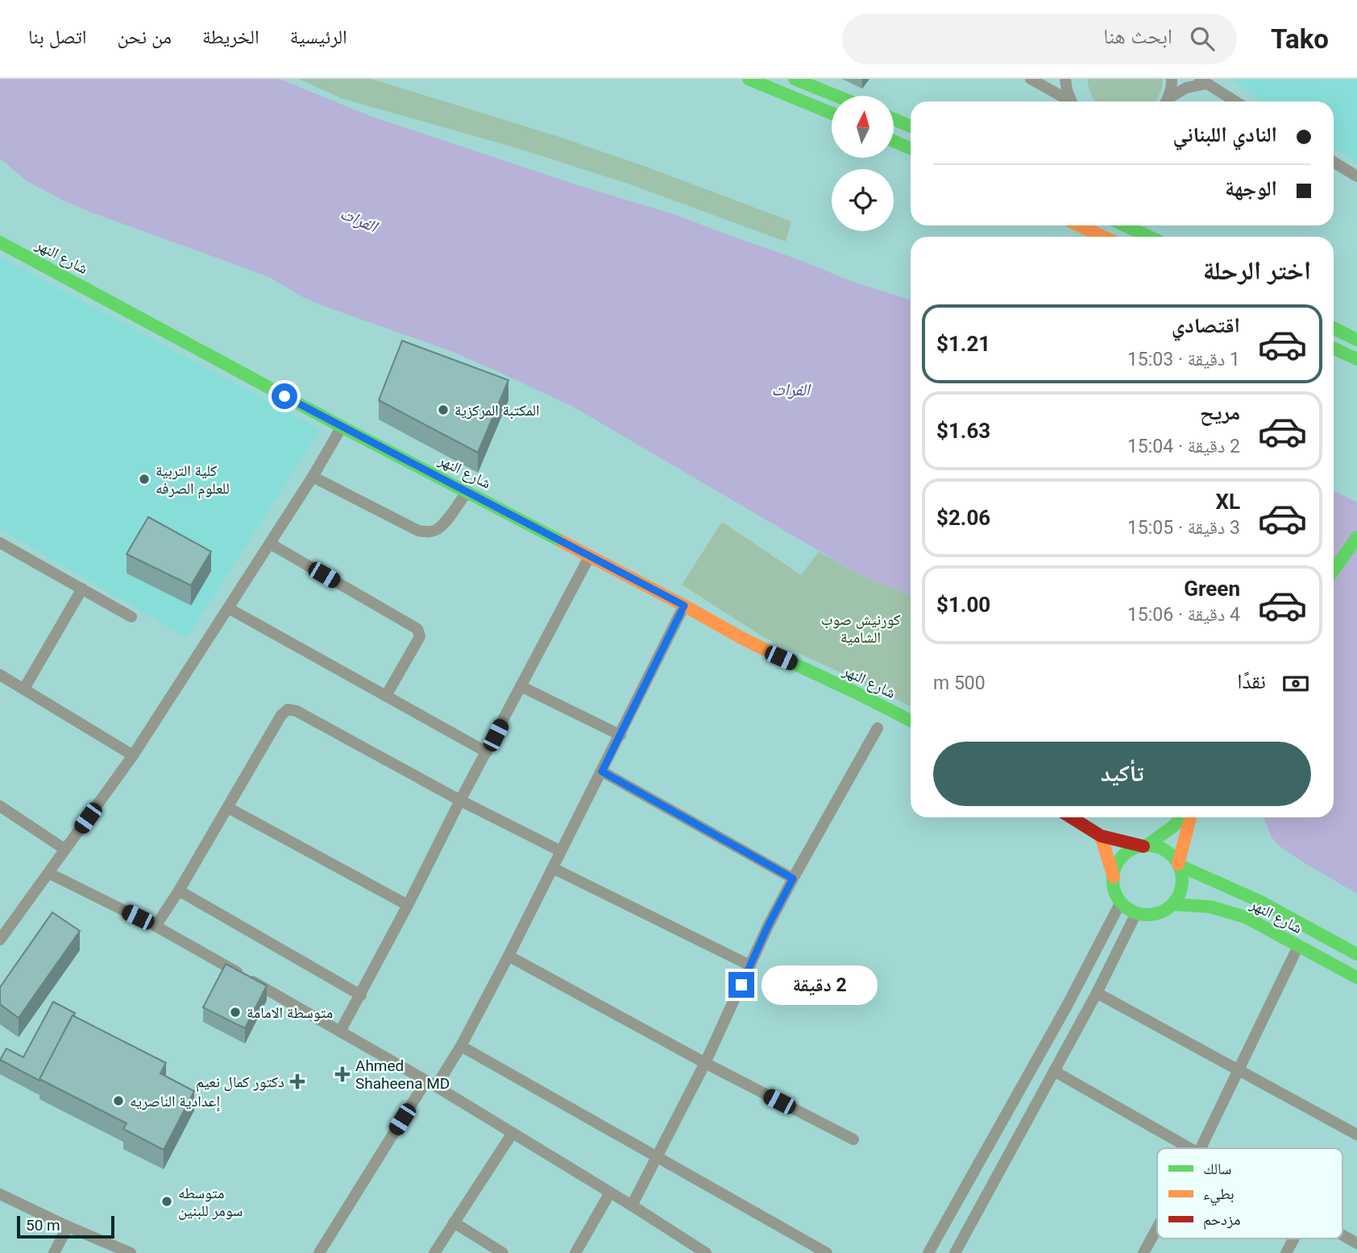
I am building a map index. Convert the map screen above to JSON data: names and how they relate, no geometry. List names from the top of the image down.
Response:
{
  "streets": {
    "main road": ["شارع النهر"]
  },
  "water": ["الفرات"],
  "parks": ["كورنيش صوب الشامية"],
  "places": {
    "other": [
      "المكتبة المركزية",
      "كلية التربية للعلوم الصرفه",
      "متوسطة الامامة",
      "إعدادية الناصريه",
      "متوسطه سومر للبنين"
    ],
    "health": ["Ahmed Shaheena MD", "دكتور كمال نعيم"]
  },
  "legend": ["سالك", "بطيء", "مزدحم"],
  "scale_bar": "50 m",
  "north": "top",
  "page": {
    "header": "Tako",
    "search": "ابحث هنا",
    "nav": [
      "الرئيسية",
      "الخريطة",
      "من نحن",
      "اتصل بنا"
    ],
    "banner": ["النادي اللبناني", "الوجهة"],
    "heading": "اختر الرحلة",
    "list": [
      {
        "name": "اقتصادي",
        "note": "1 دقيقة · 15:03",
        "value": "$1.21"
      },
      {
        "name": "مريح",
        "note": "2 دقيقة · 15:04",
        "value": "$1.63"
      },
      {
        "name": "XL",
        "note": "3 دقيقة · 15:05",
        "value": "$2.06"
      },
      {
        "name": "Green",
        "note": "4 دقيقة · 15:06",
        "value": "$1.00"
      }
    ],
    "pay": ["نقدًا", "500 m"],
    "buttons": "تأكيد",
    "bubble": "2 دقيقة",
    "scale": "50 m"
  }
}
